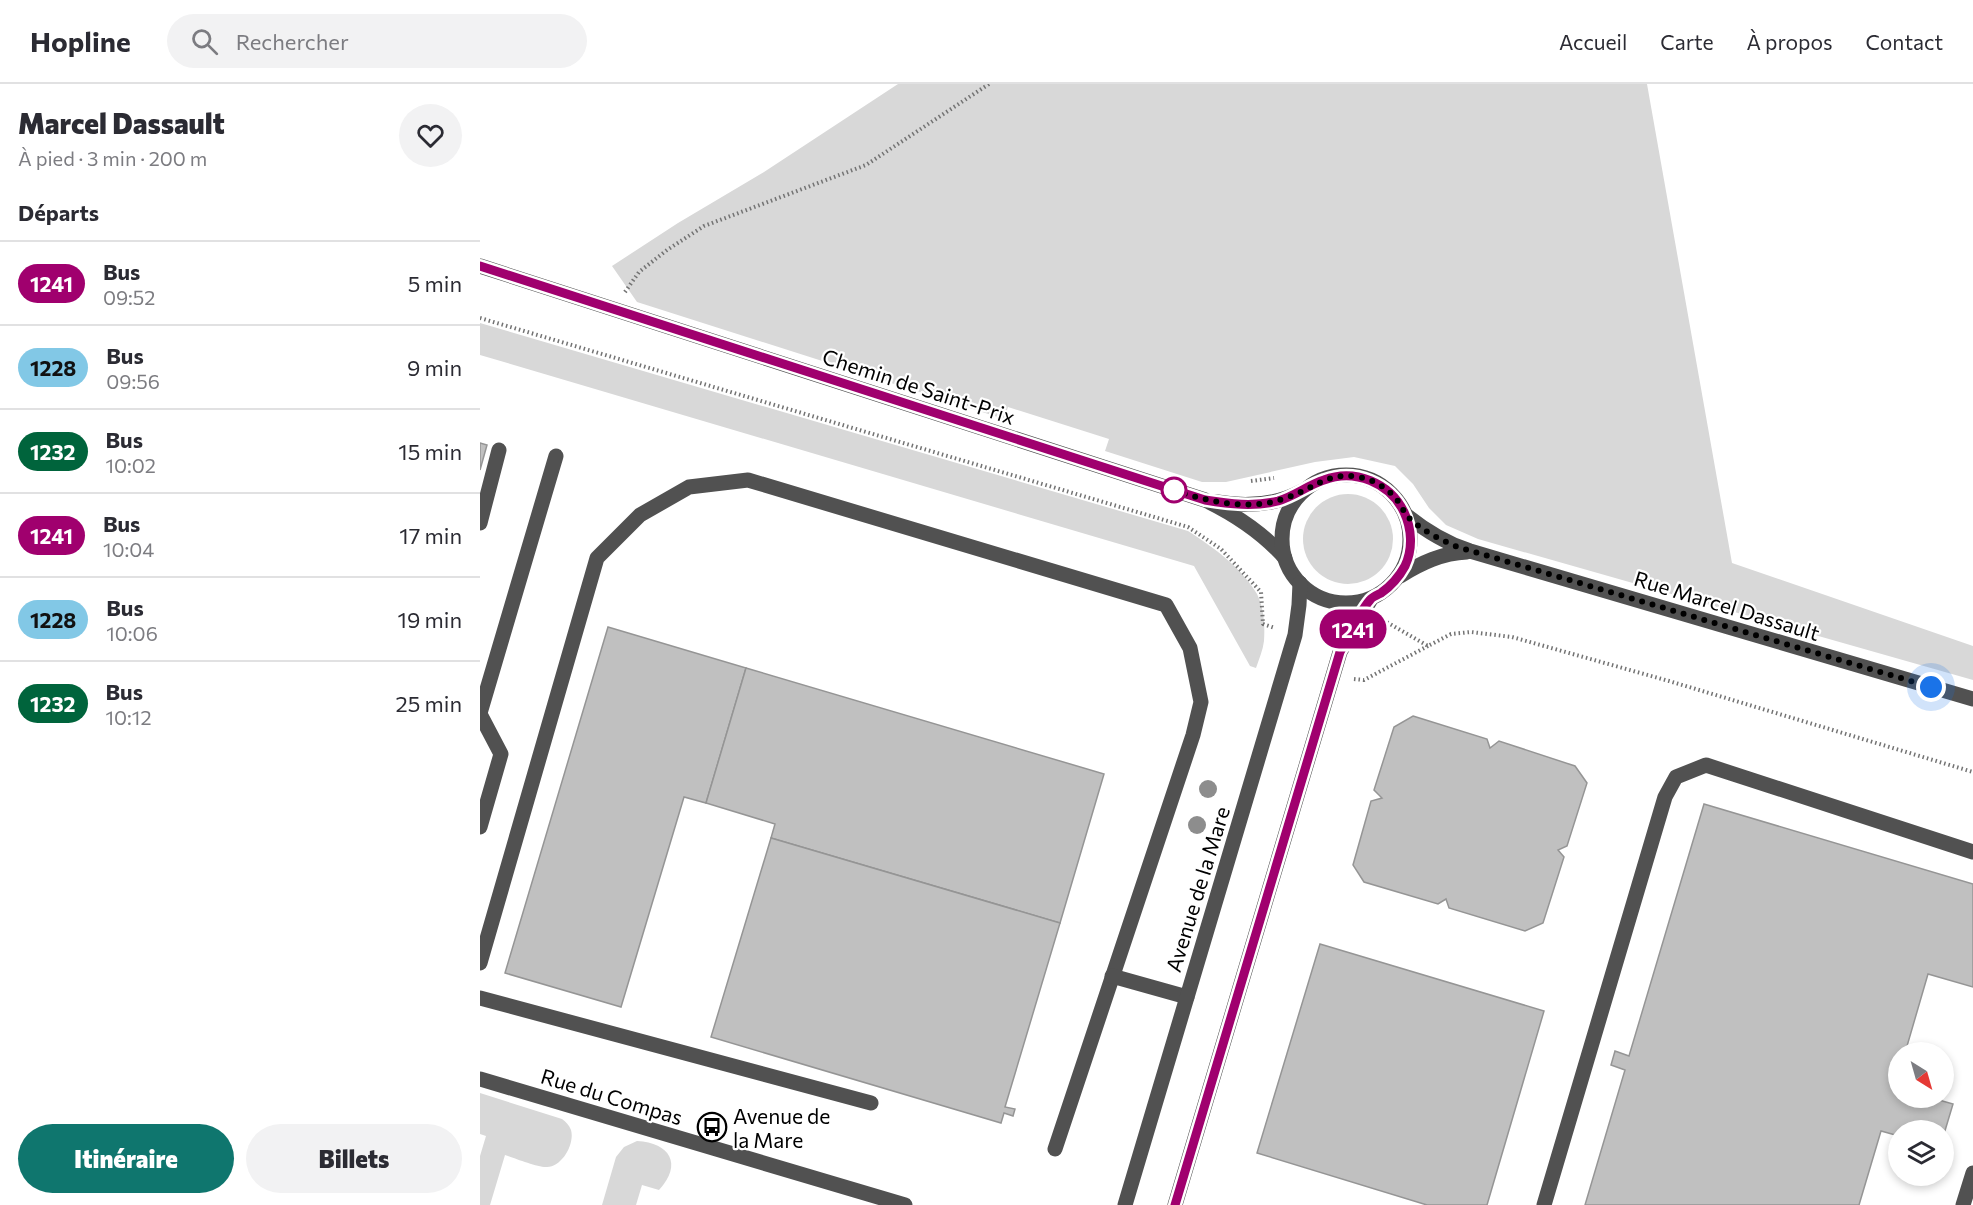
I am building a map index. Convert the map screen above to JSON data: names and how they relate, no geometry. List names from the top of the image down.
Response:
{
  "streets": {
    "street": [
      "Chemin de Saint-Prix",
      "Rue Marcel Dassault",
      "Avenue de la Mare",
      "Rue du Compas"
    ]
  },
  "crossings": [
    ["Chemin de Saint-Prix", "Rue Marcel Dassault"],
    ["Chemin de Saint-Prix", "Avenue de la Mare"],
    ["Rue Marcel Dassault", "Avenue de la Mare"]
  ],
  "places": {
    "bus stop": ["Avenue de la Mare"]
  },
  "lines": ["bus line 1241"],
  "north": "bottom right",
  "page": {
    "header": "Hopline",
    "search": "Rechercher",
    "nav": [
      "Accueil",
      "Carte",
      "À propos",
      "Contact"
    ],
    "heading": [
      ["Marcel Dassault", "À pied · 3 min · 200 m"],
      "Départs"
    ],
    "on_map": "1241",
    "list": [
      {
        "mark": "1241",
        "name": "Bus",
        "note": "09:52",
        "value": "5 min"
      },
      {
        "mark": "1228",
        "name": "Bus",
        "note": "09:56",
        "value": "9 min"
      },
      {
        "mark": "1232",
        "name": "Bus",
        "note": "10:02",
        "value": "15 min"
      },
      {
        "mark": "1241",
        "name": "Bus",
        "note": "10:04",
        "value": "17 min"
      },
      {
        "mark": "1228",
        "name": "Bus",
        "note": "10:06",
        "value": "19 min"
      },
      {
        "mark": "1232",
        "name": "Bus",
        "note": "10:12",
        "value": "25 min"
      }
    ],
    "buttons": ["Itinéraire", "Billets"]
  }
}
